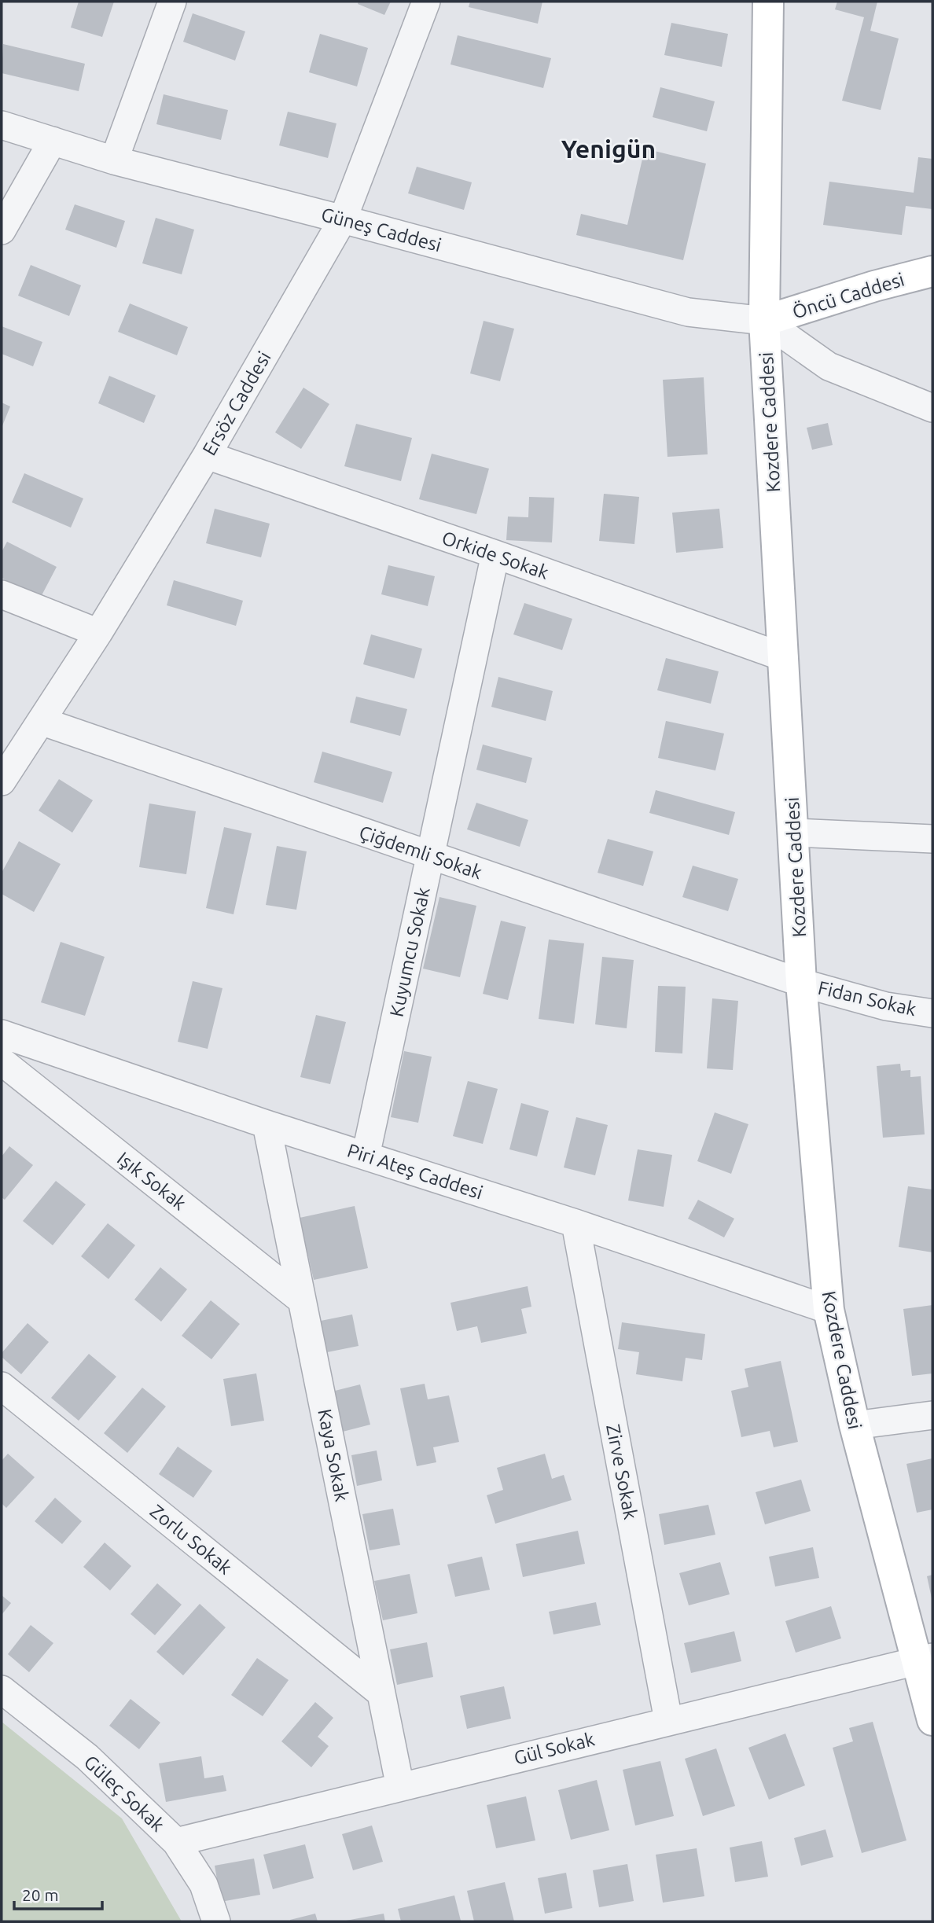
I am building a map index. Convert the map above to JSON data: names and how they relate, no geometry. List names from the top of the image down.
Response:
{
  "streets": {
    "street": [
      "Güneş Caddesi",
      "Öncü Caddesi",
      "Ersöz Caddesi",
      "Kozdere Caddesi",
      "Orkide Sokak",
      "Çiğdemli Sokak",
      "Kuyumcu Sokak",
      "Fidan Sokak",
      "Piri Ateş Caddesi",
      "Işık Sokak",
      "Kaya Sokak",
      "Zirve Sokak",
      "Zorlu Sokak",
      "Gül Sokak",
      "Güleç Sokak"
    ]
  },
  "crossings": [
    ["Güneş Caddesi", "Öncü Caddesi"],
    ["Güneş Caddesi", "Ersöz Caddesi"],
    ["Güneş Caddesi", "Kozdere Caddesi"],
    ["Öncü Caddesi", "Kozdere Caddesi"],
    ["Ersöz Caddesi", "Orkide Sokak"],
    ["Ersöz Caddesi", "Çiğdemli Sokak"],
    ["Kozdere Caddesi", "Orkide Sokak"],
    ["Kozdere Caddesi", "Çiğdemli Sokak"],
    ["Kozdere Caddesi", "Fidan Sokak"],
    ["Kozdere Caddesi", "Piri Ateş Caddesi"],
    ["Kozdere Caddesi", "Gül Sokak"],
    ["Orkide Sokak", "Kuyumcu Sokak"],
    ["Çiğdemli Sokak", "Kuyumcu Sokak"],
    ["Çiğdemli Sokak", "Fidan Sokak"],
    ["Kuyumcu Sokak", "Piri Ateş Caddesi"],
    ["Piri Ateş Caddesi", "Kaya Sokak"],
    ["Piri Ateş Caddesi", "Zirve Sokak"],
    ["Işık Sokak", "Kaya Sokak"],
    ["Kaya Sokak", "Zorlu Sokak"],
    ["Kaya Sokak", "Gül Sokak"],
    ["Zirve Sokak", "Gül Sokak"],
    ["Gül Sokak", "Güleç Sokak"]
  ],
  "districts": ["Yenigün"],
  "scale_bar": "20 m"
}
